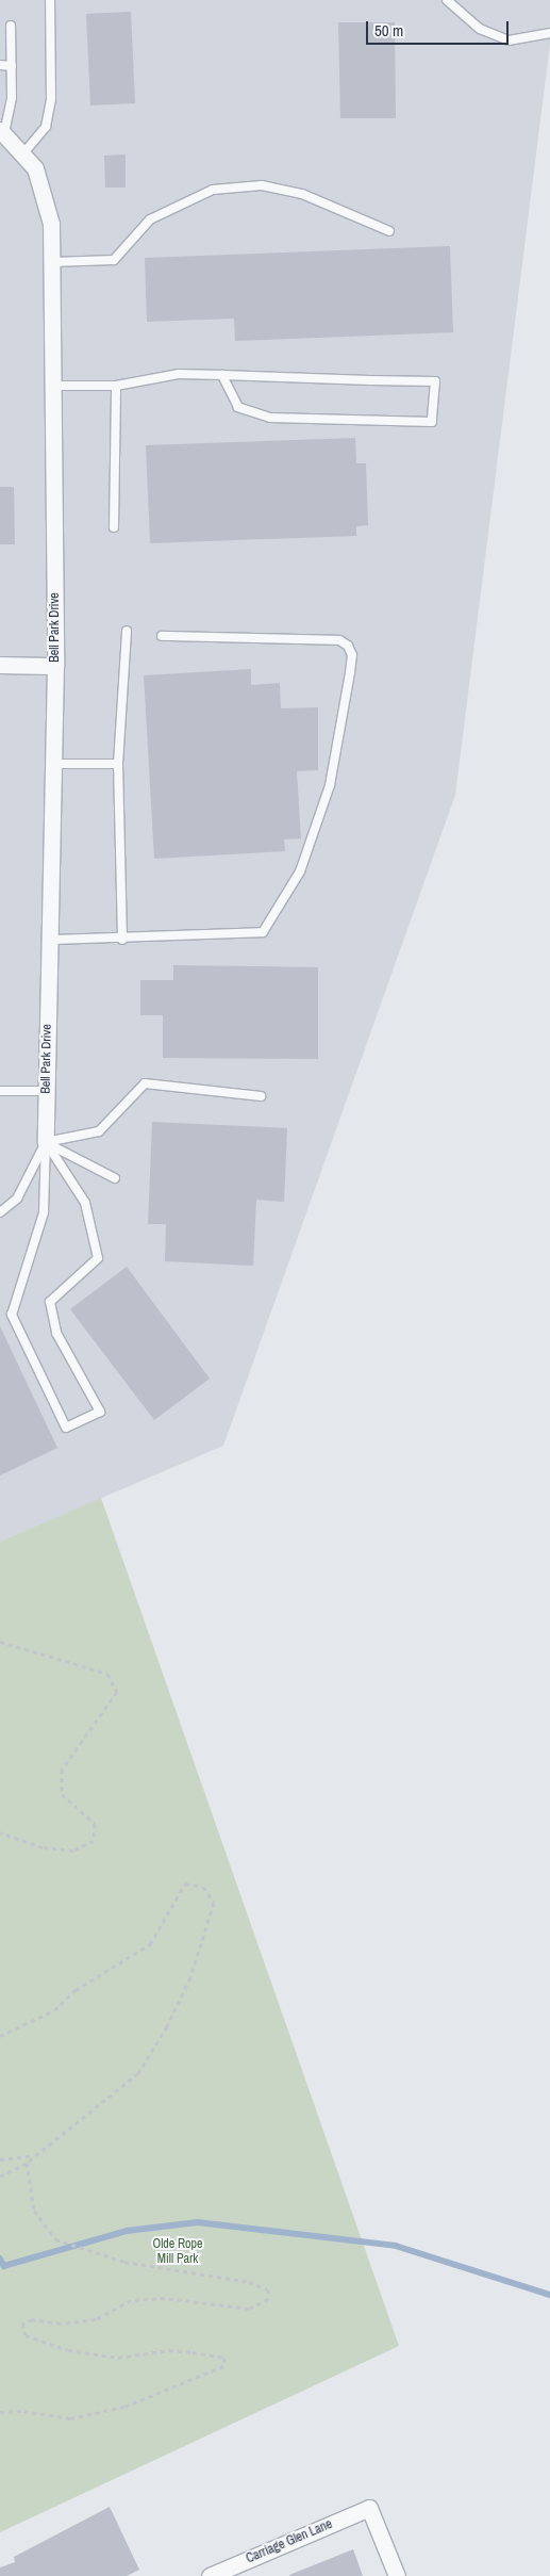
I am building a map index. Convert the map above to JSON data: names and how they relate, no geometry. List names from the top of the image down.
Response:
{
  "streets": {
    "street": ["Bell Park Drive", "Carriage Glen Lane"]
  },
  "parks": ["Olde Rope Mill Park"],
  "scale_bar": "50 m"
}
